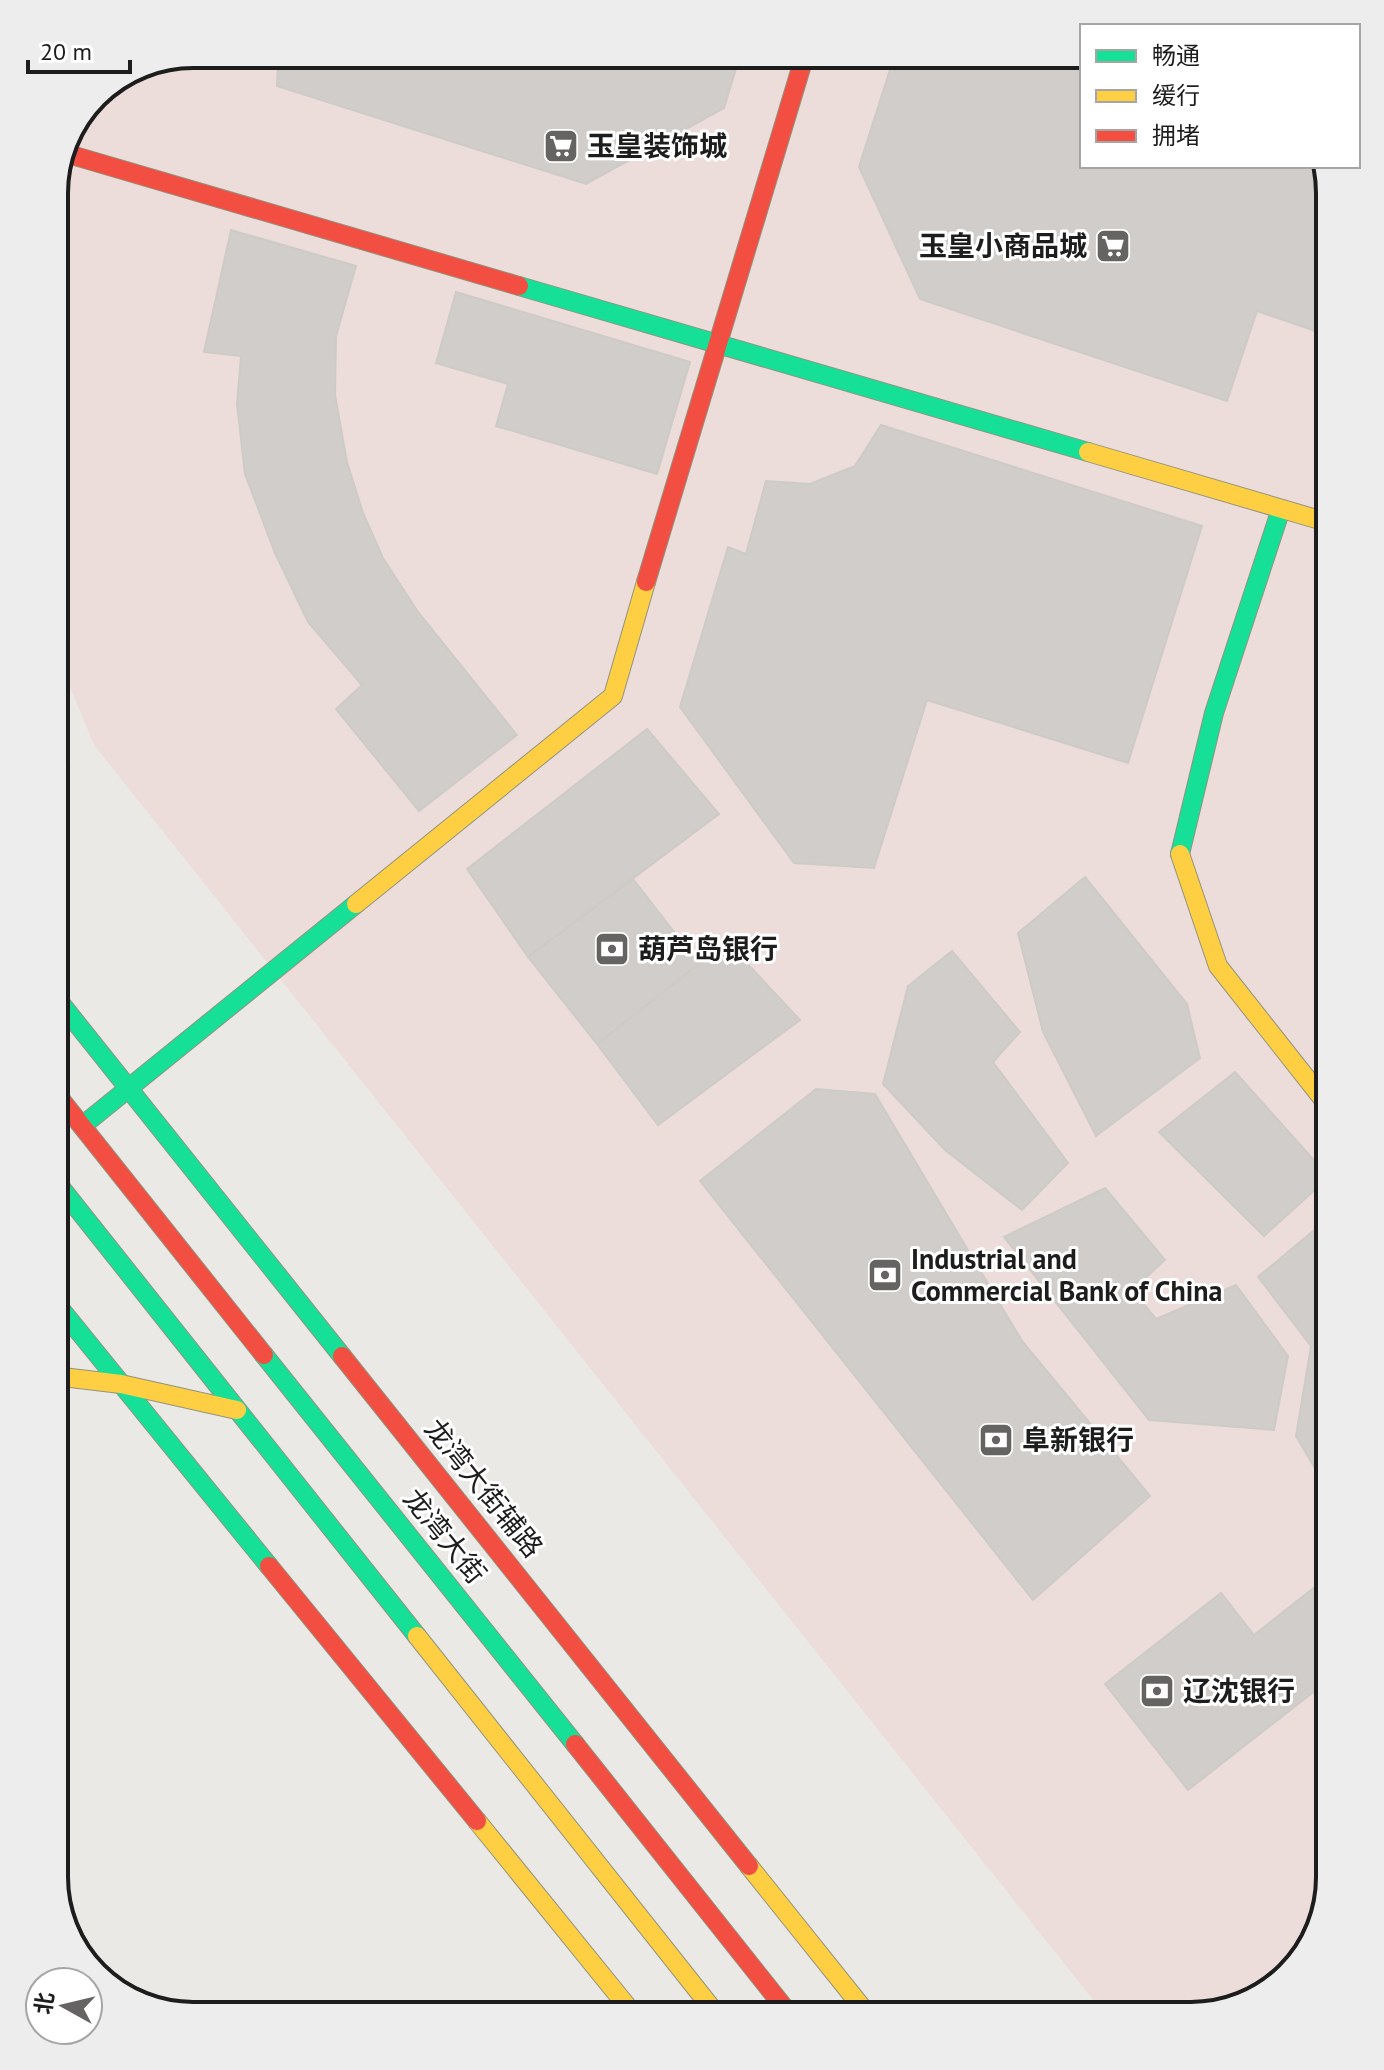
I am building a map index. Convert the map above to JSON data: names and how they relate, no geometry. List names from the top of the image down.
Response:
{
  "streets": {
    "main road": ["龙湾大街辅路", "龙湾大街"]
  },
  "places": {
    "supermarket": ["玉皇装饰城", "玉皇小商品城"],
    "bank": [
      "葫芦岛银行",
      "Industrial and Commercial Bank of China",
      "阜新银行",
      "辽沈银行"
    ]
  },
  "legend": ["畅通", "缓行", "拥堵"],
  "scale_bar": "20 m",
  "north": "left"
}
